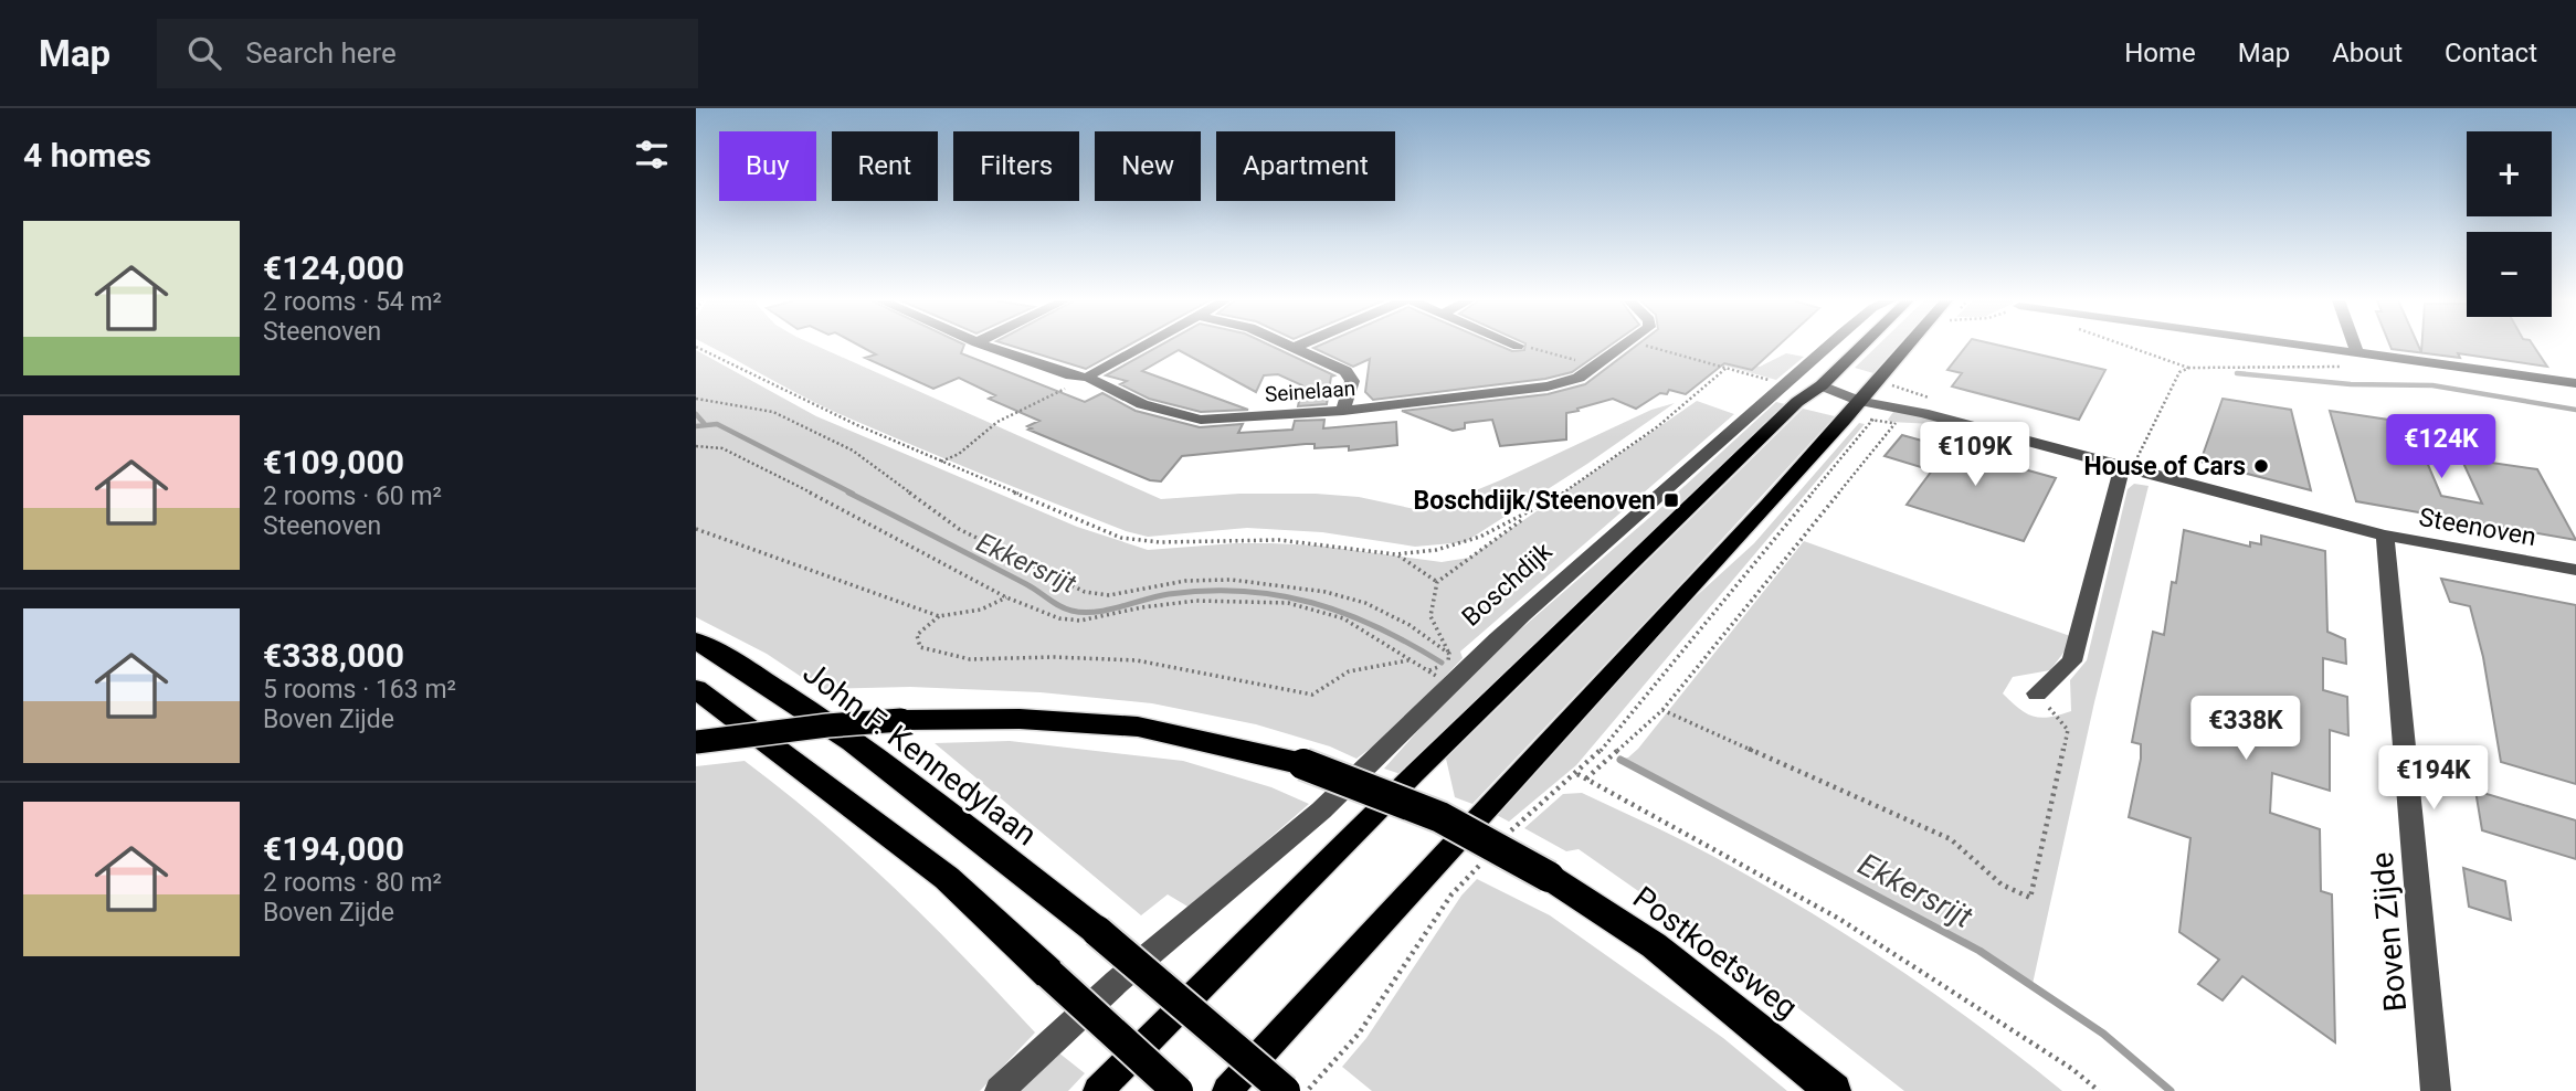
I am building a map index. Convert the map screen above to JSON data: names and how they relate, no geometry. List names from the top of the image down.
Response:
{
  "streets": {
    "highway": ["John F. Kennedylaan", "Postkoetsweg"],
    "street": [
      "Seinelaan",
      "Steenoven",
      "Boschdijk",
      "Boven Zijde"
    ]
  },
  "crossings": [
    ["Steenoven", "Boven Zijde"]
  ],
  "water": ["Ekkersrijt"],
  "places": {
    "other": ["House of Cars"],
    "transit": ["Boschdijk/Steenoven"]
  },
  "page": {
    "header": "Map",
    "search": "Search here",
    "nav": [
      "Home",
      "Map",
      "About",
      "Contact"
    ],
    "heading": "4 homes",
    "map_buttons": ["+", "−"],
    "chip": [
      "Buy",
      "Rent",
      "Filters",
      "New",
      "Apartment"
    ],
    "list": [
      {
        "name": "€124,000",
        "note": "2 rooms · 54 m² · Steenoven"
      },
      {
        "name": "€109,000",
        "note": "2 rooms · 60 m² · Steenoven"
      },
      {
        "name": "€338,000",
        "note": "5 rooms · 163 m² · Boven Zijde"
      },
      {
        "name": "€194,000",
        "note": "2 rooms · 80 m² · Boven Zijde"
      }
    ],
    "price": [
      "€124K",
      "€109K",
      "€338K",
      "€194K"
    ]
  }
}
